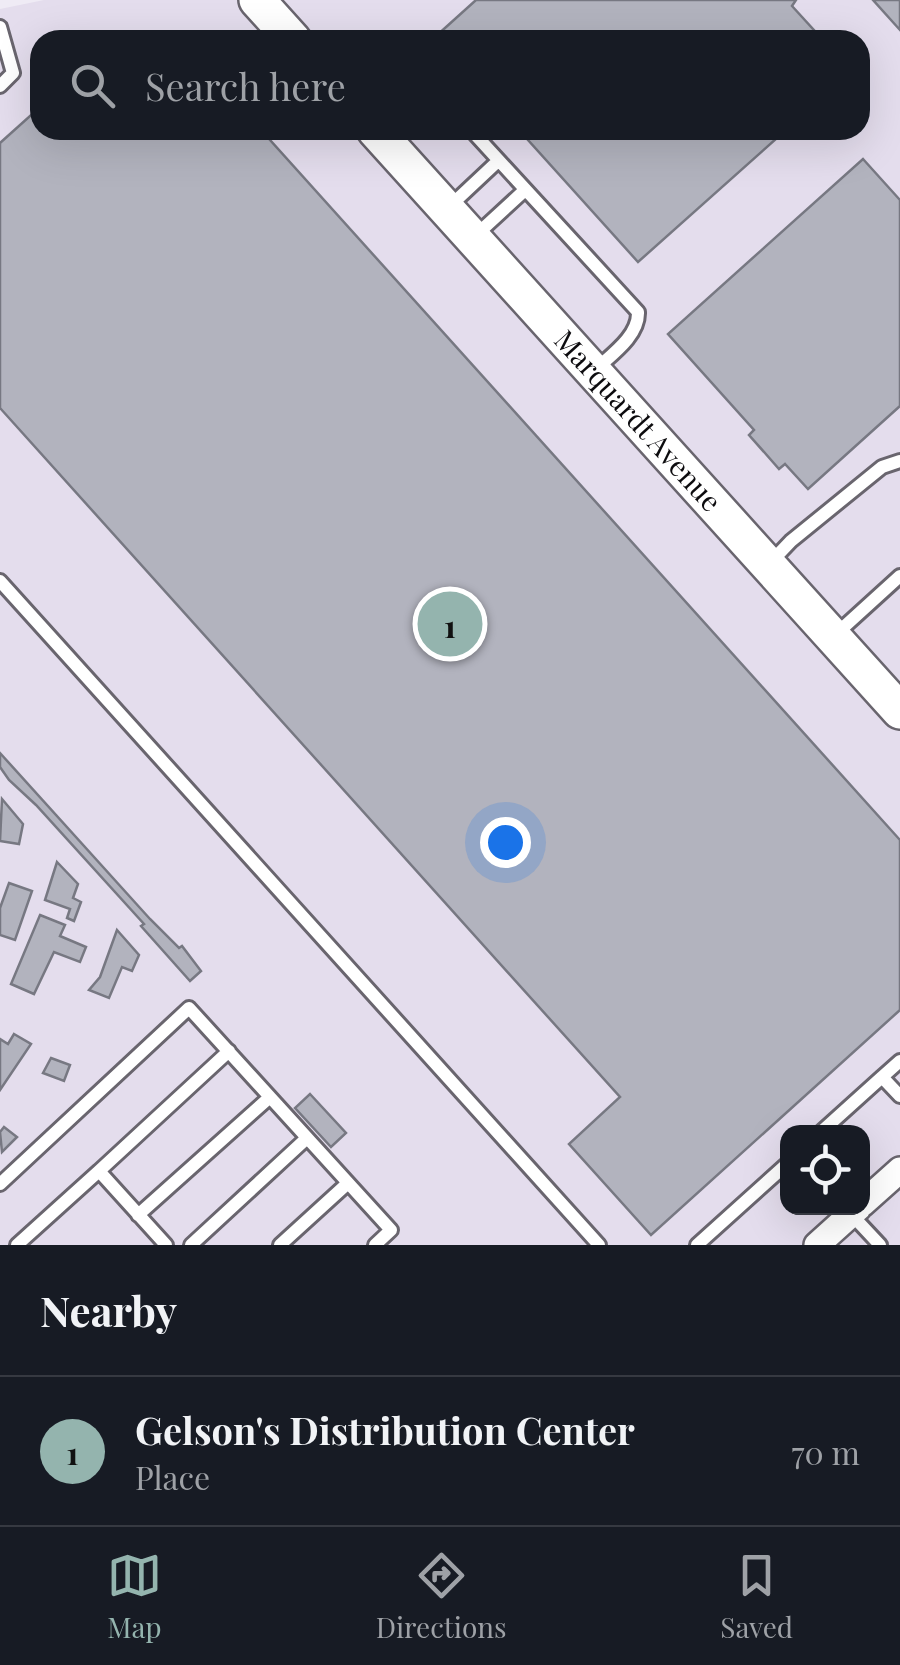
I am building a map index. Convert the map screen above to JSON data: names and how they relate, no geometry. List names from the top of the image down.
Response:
{
  "streets": {
    "street": ["Marquardt Avenue"]
  },
  "page": {
    "search": "Search here",
    "pins": "1",
    "heading": "Nearby",
    "list": [
      {
        "mark": "1",
        "name": "Gelson's Distribution Center",
        "note": "Place",
        "value": "70 m"
      }
    ],
    "nav": ["Map", "Directions", "Saved"]
  }
}
